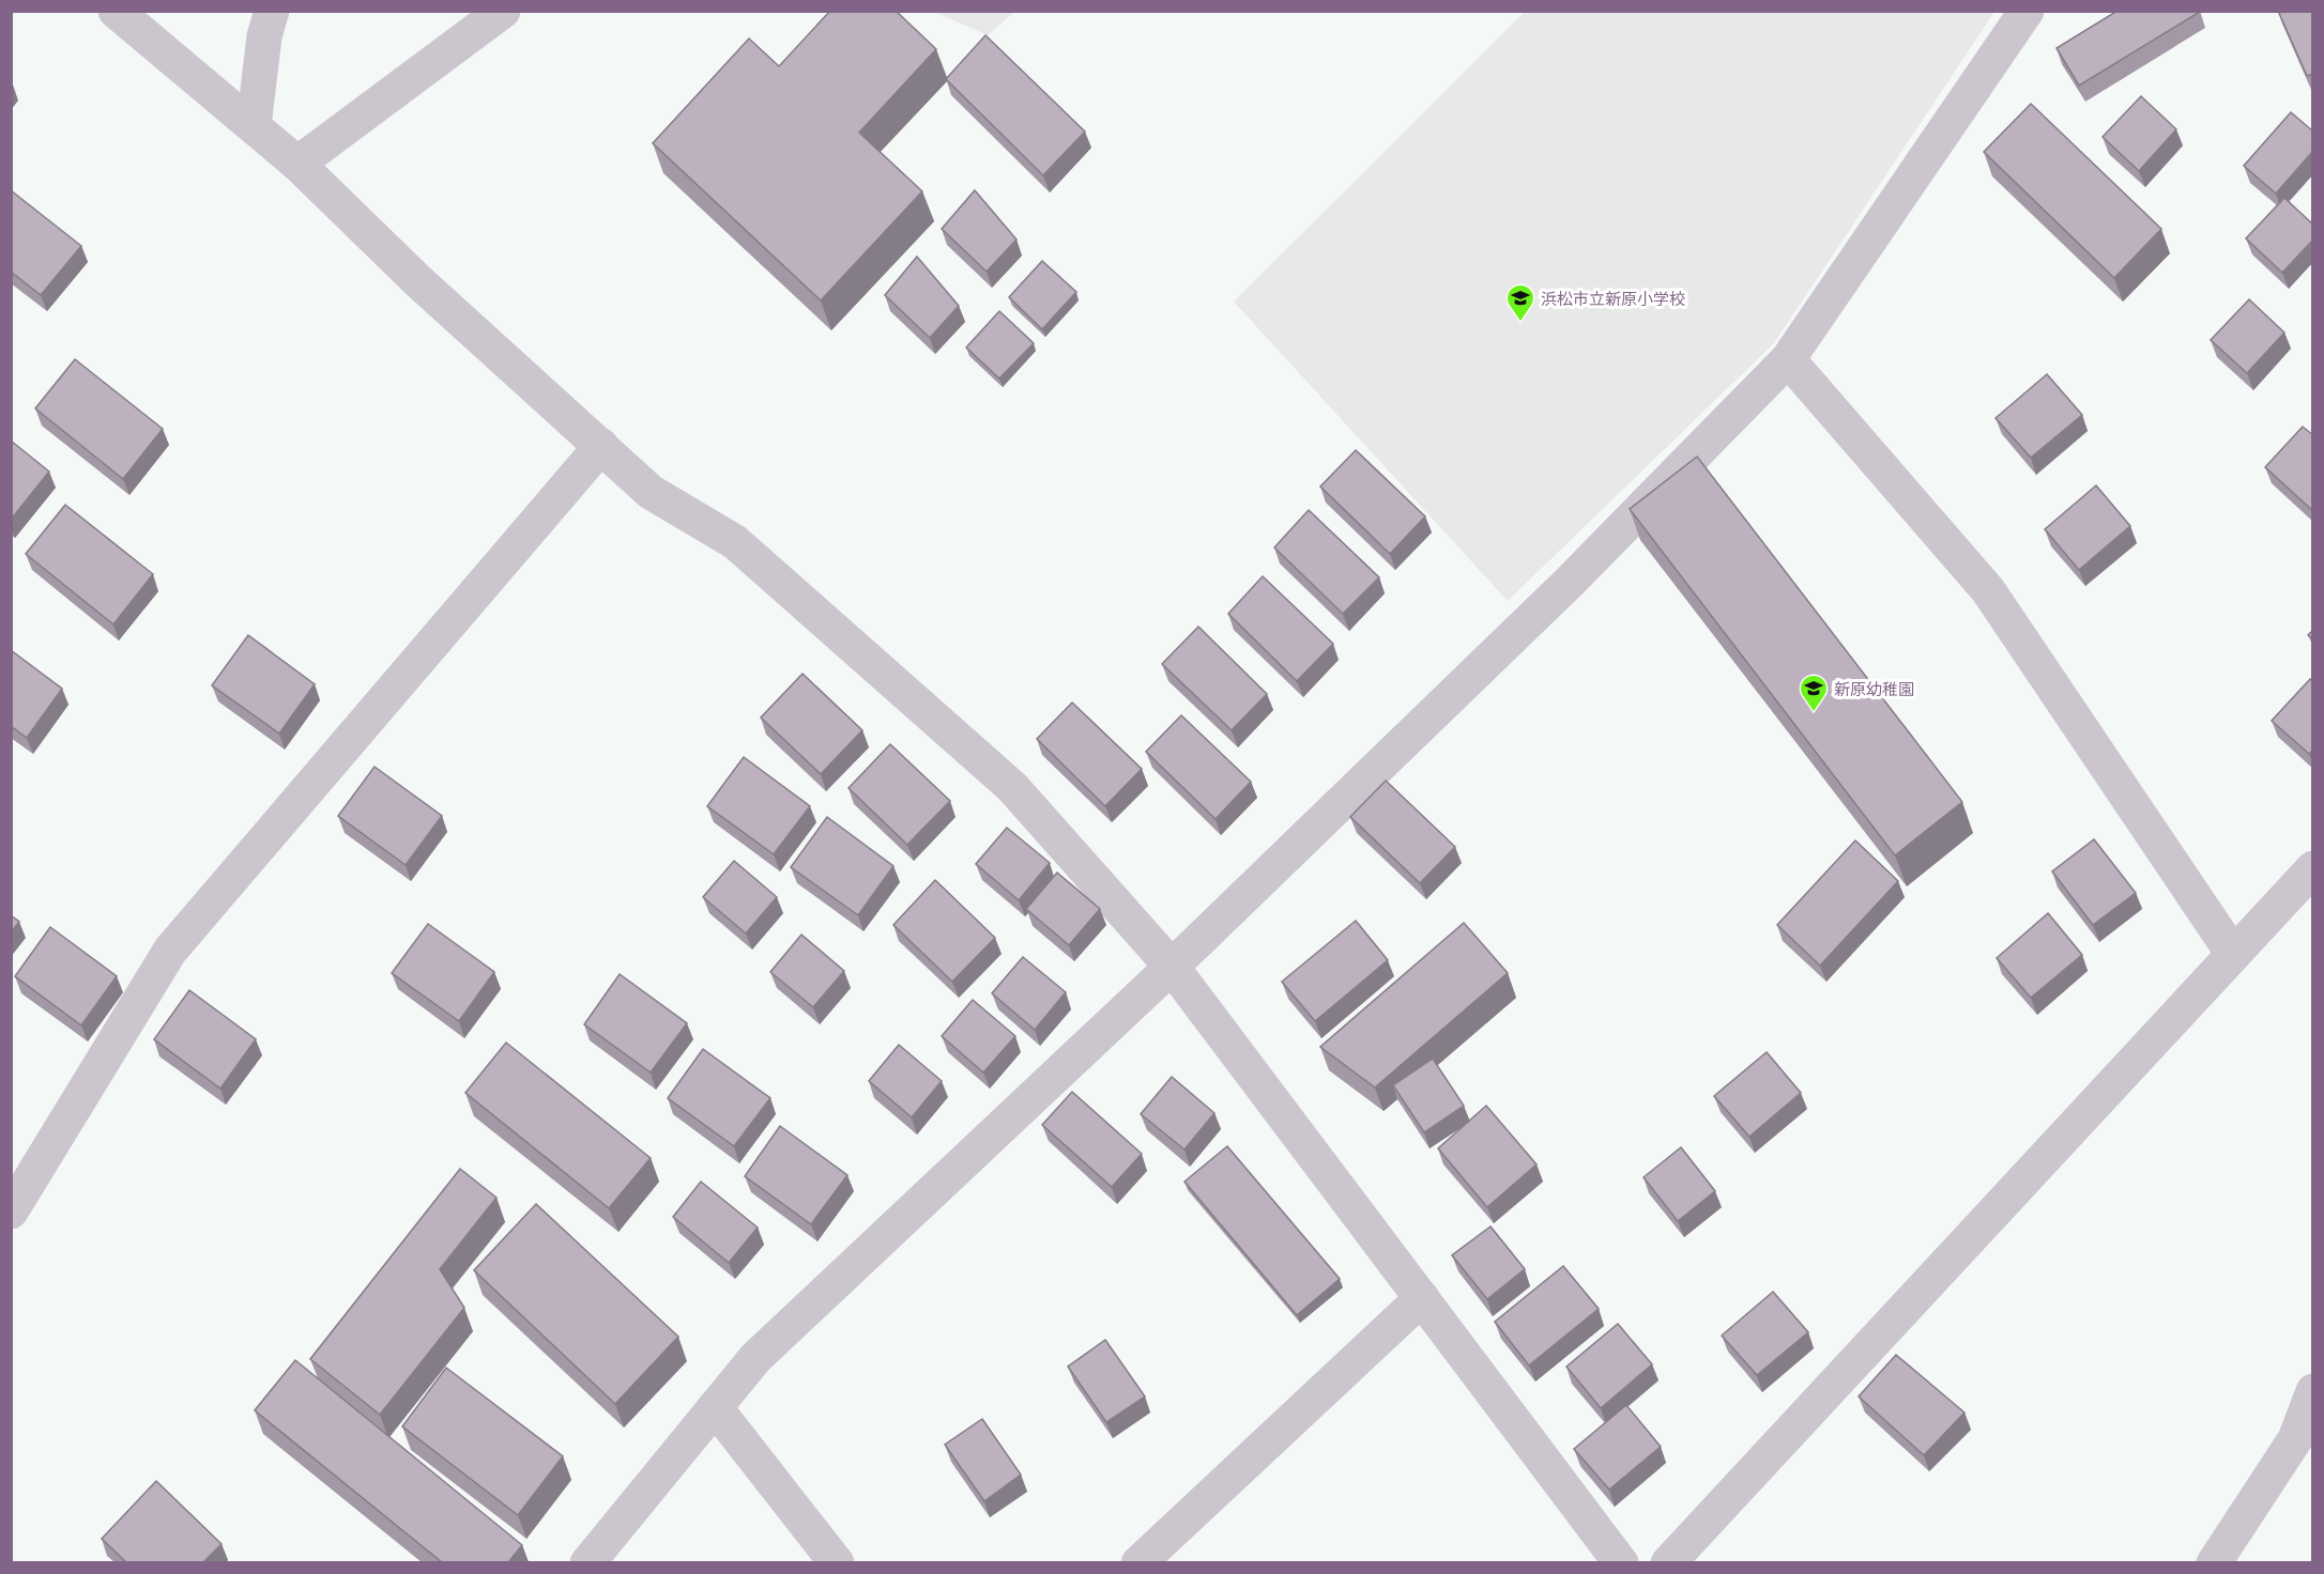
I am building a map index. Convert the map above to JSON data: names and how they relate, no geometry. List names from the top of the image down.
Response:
{
  "places": {
    "school or university": ["浜松市立新原小学校", "新原幼稚園"]
  }
}
